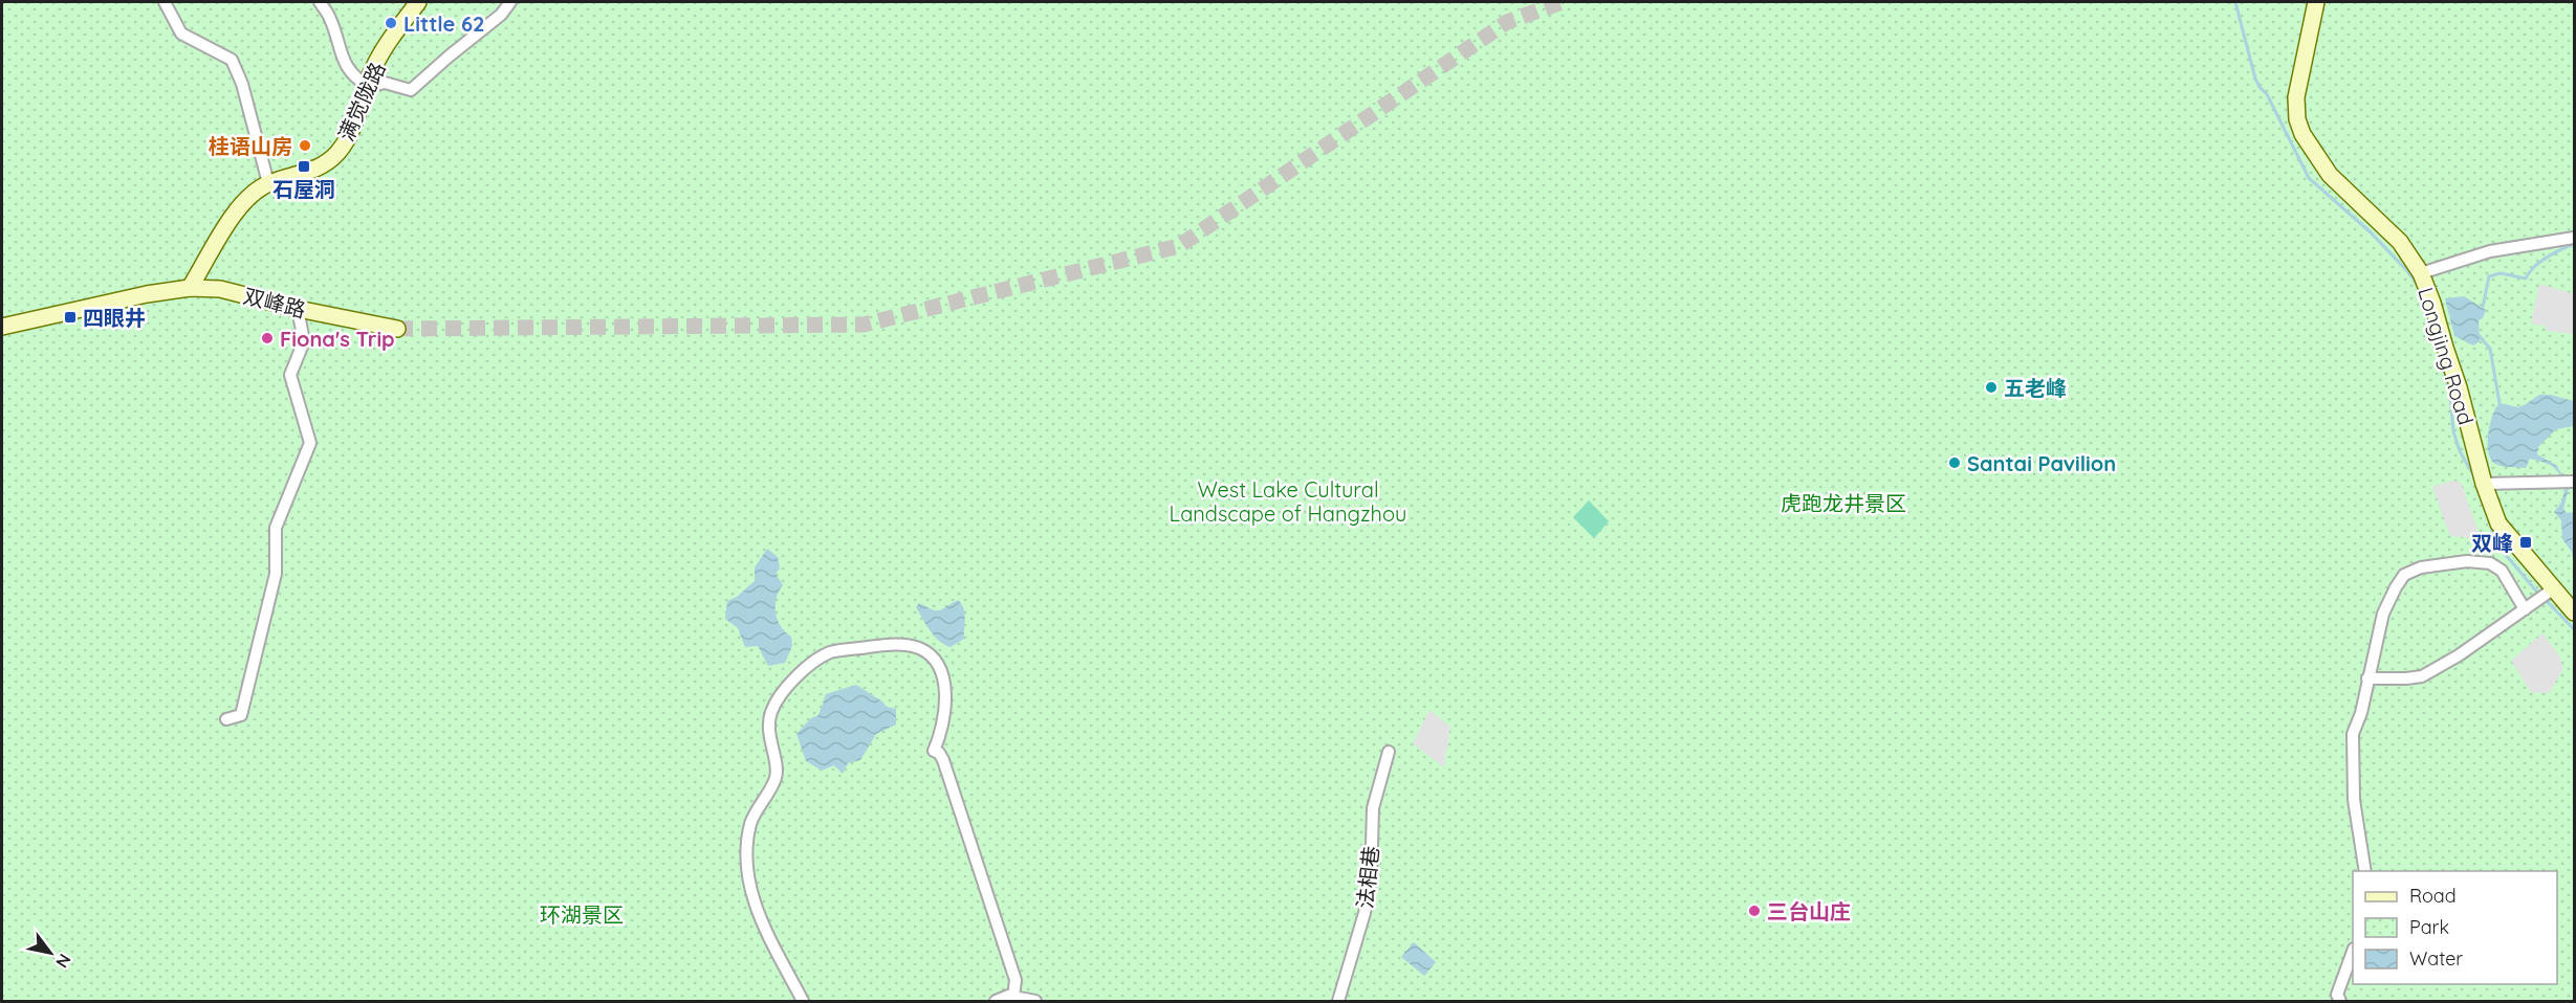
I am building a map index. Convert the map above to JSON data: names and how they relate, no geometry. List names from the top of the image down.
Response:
{
  "streets": {
    "street": [
      "满觉陇路",
      "双峰路",
      "Longjing Road",
      "法相巷"
    ]
  },
  "crossings": [
    ["满觉陇路", "双峰路"]
  ],
  "parks": ["West Lake Cultural Landscape of Hangzhou", "虎跑龙井景区", "环湖景区"],
  "places": {
    "other": [
      "Little 62",
      "桂语山房",
      "Fiona's Trip",
      "五老峰",
      "Santai Pavilion",
      "三台山庄"
    ],
    "transit": ["石屋洞", "四眼井", "双峰"]
  },
  "legend": ["Road", "Park", "Water"],
  "north": "bottom right"
}
